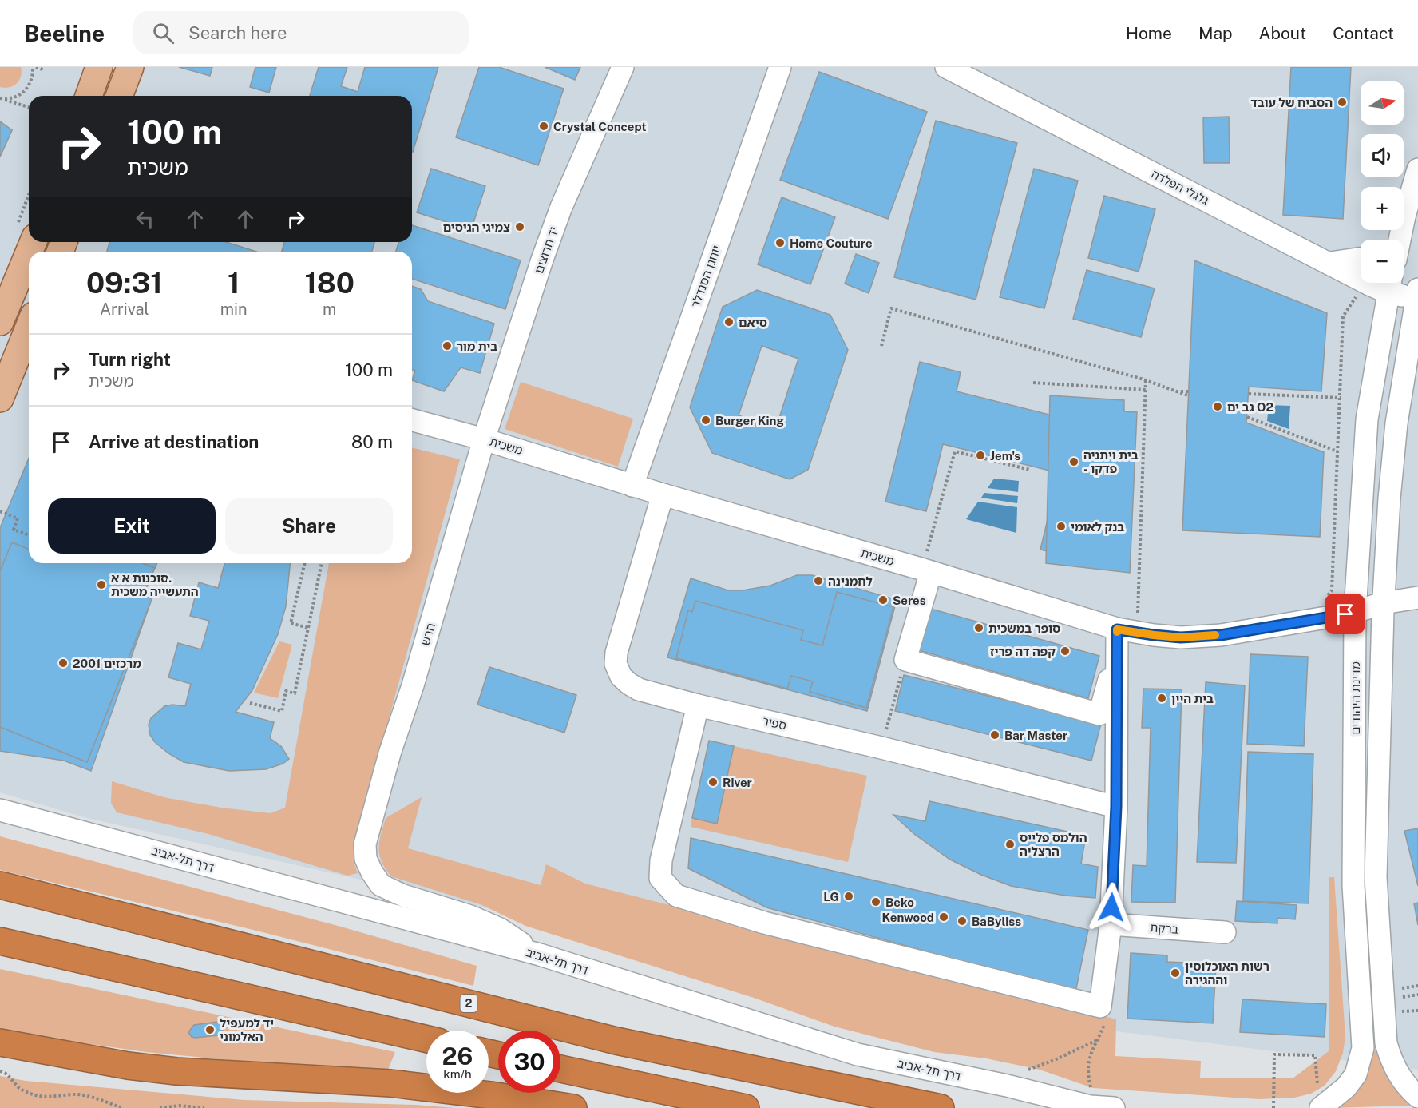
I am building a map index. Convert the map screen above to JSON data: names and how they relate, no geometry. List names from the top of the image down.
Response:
{
  "streets": {
    "highway": ["2"],
    "street": [
      "גלגלי הפלדה",
      "יד חרוצים",
      "יוחנן הסנדלר",
      "משכית",
      "חרש",
      "מדינת היהודים",
      "ספיר",
      "דרך תל-אביב",
      "ברקת"
    ]
  },
  "crossings": [
    ["גלגלי הפלדה", "מדינת היהודים"],
    ["יד חרוצים", "משכית"],
    ["יד חרוצים", "חרש"],
    ["יוחנן הסנדלר", "משכית"],
    ["משכית", "חרש"],
    ["משכית", "מדינת היהודים"],
    ["משכית", "ספיר"],
    ["חרש", "דרך תל-אביב"]
  ],
  "places": [
    "הסביח של עובד",
    "Crystal Concept",
    "צמיגי הגיסים",
    "Home Couture",
    "סיאם",
    "בית מור",
    "גב ים O2",
    "Burger King",
    "Jem's",
    "בית ויתניה - פדקו",
    "בנק לאומי",
    "לחמנינה",
    "סוכנות א א. התעשייה משכית",
    "Seres",
    "סופר במשכית",
    "קפה דה פריז",
    "מרכזים 2001",
    "בית היין",
    "Bar Master",
    "River",
    "הולמס פלייס הרצליה",
    "LG",
    "Beko",
    "Kenwood",
    "BaByliss",
    "רשות האוכלוסין וההגירה",
    "יד למעפיל האלמוני"
  ],
  "north": "right",
  "page": {
    "header": "Beeline",
    "search": "Search here",
    "nav": [
      "Home",
      "Map",
      "About",
      "Contact"
    ],
    "map_buttons": ["+", "−"],
    "turn": ["100 m", "משכית"],
    "eta": [
      "09:31",
      "Arrival",
      "1",
      "min",
      "180",
      "m"
    ],
    "list": [
      {
        "name": "Turn right",
        "note": "משכית",
        "value": "100 m"
      },
      {
        "name": "Arrive at destination",
        "value": "80 m"
      }
    ],
    "buttons": ["Exit", "Share"],
    "speed": "26 km/h",
    "limit": "30"
  }
}
